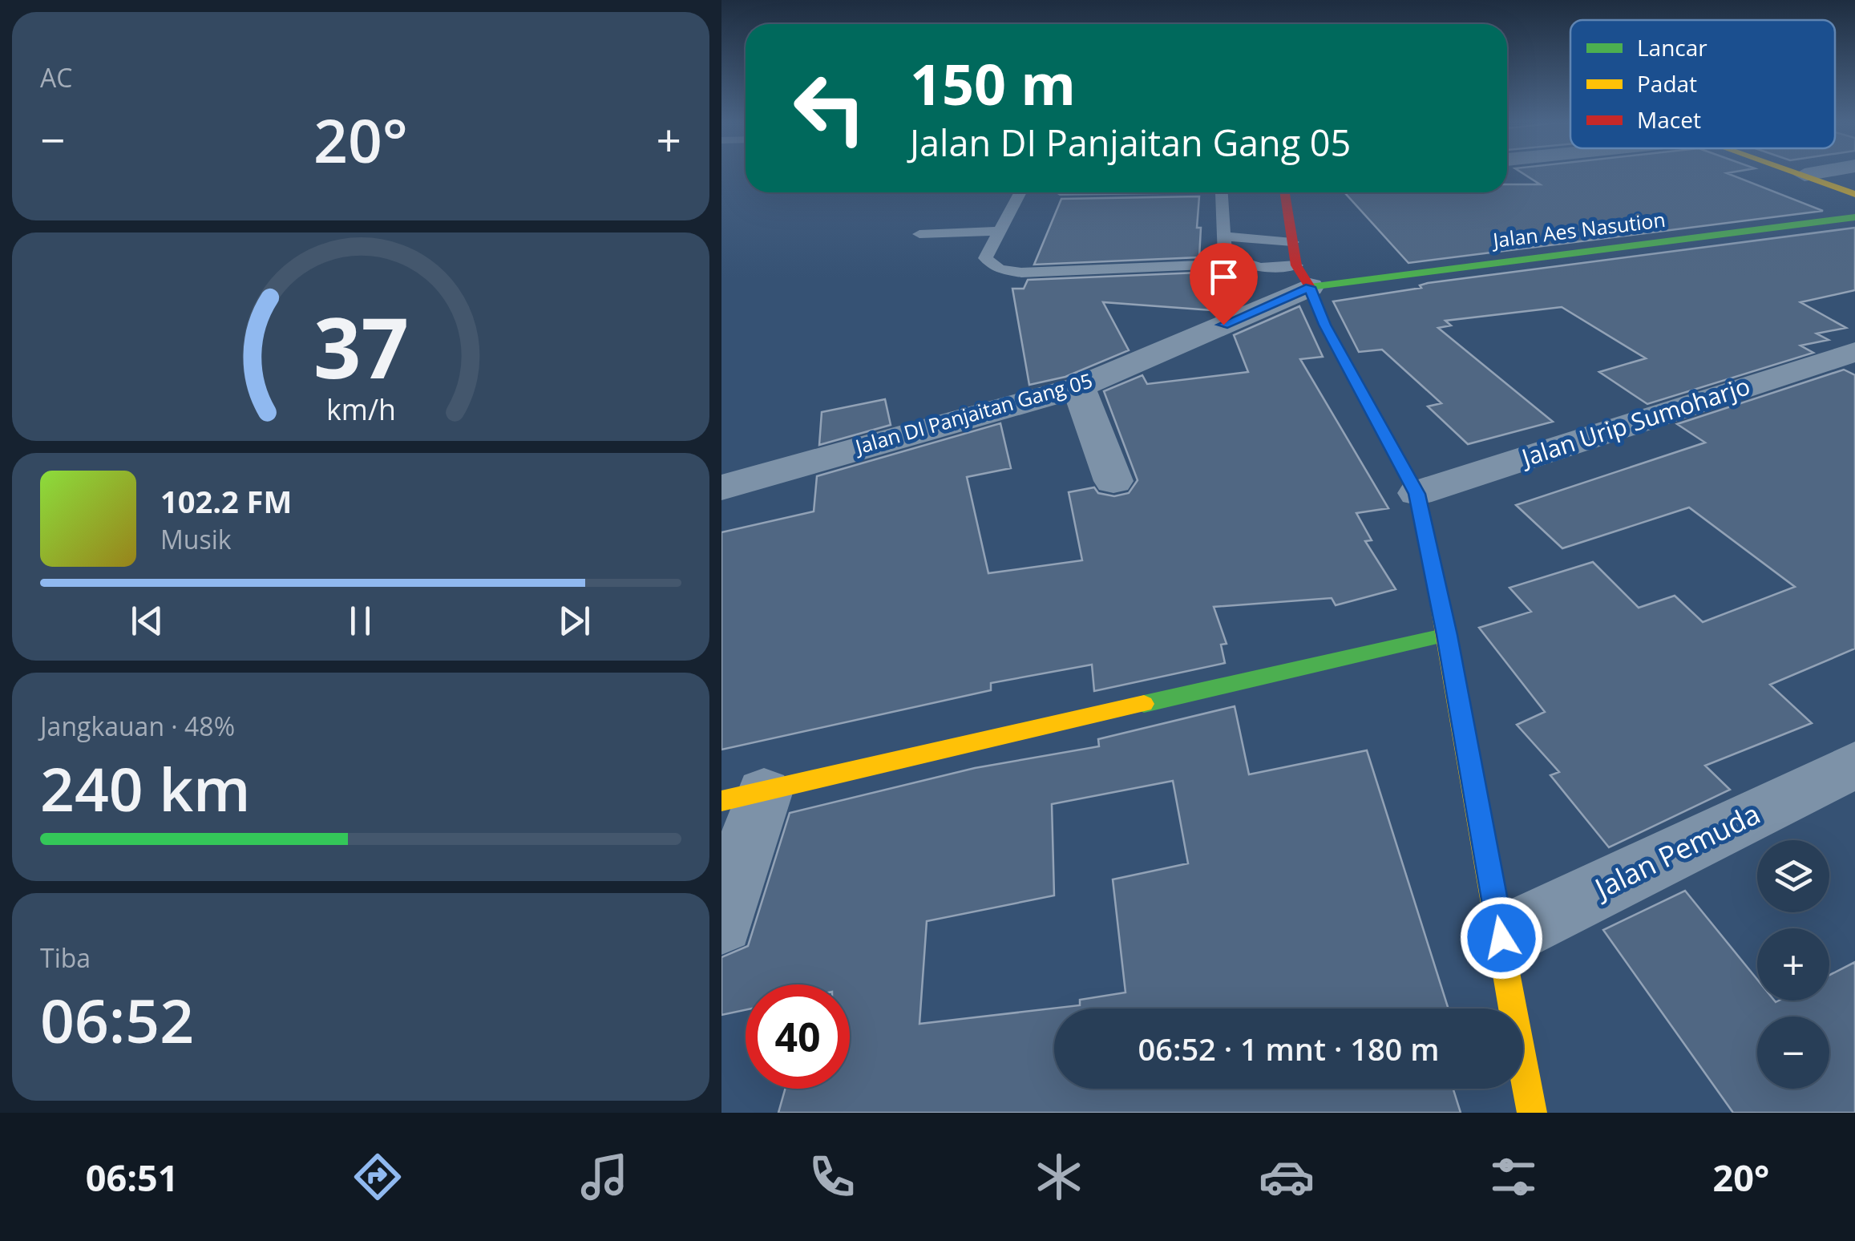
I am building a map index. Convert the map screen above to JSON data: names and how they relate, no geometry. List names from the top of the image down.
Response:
{
  "streets": {
    "street": [
      "Jalan Aes Nasution",
      "Jalan DI Panjaitan Gang 05",
      "Jalan Urip Sumoharjo",
      "Jalan Pemuda"
    ]
  },
  "crossings": [
    ["Jalan Aes Nasution", "Jalan DI Panjaitan Gang 05"]
  ],
  "legend": ["Lancar", "Padat", "Macet"],
  "page": {
    "tile": [
      "AC",
      ["Jangkauan · 48%", "240 km"],
      ["Tiba", "06:52"]
    ],
    "turn": ["150 m", "Jalan DI Panjaitan Gang 05"],
    "heat": ["−", "20°", "+"],
    "song": ["102.2 FM", "Musik"],
    "map_buttons": ["+", "−"],
    "limit": "40",
    "trip": "06:52 · 1 mnt · 180 m",
    "tabs": ["06:51", "20°"],
    "gauge": ["37", "km/h"]
  }
}
